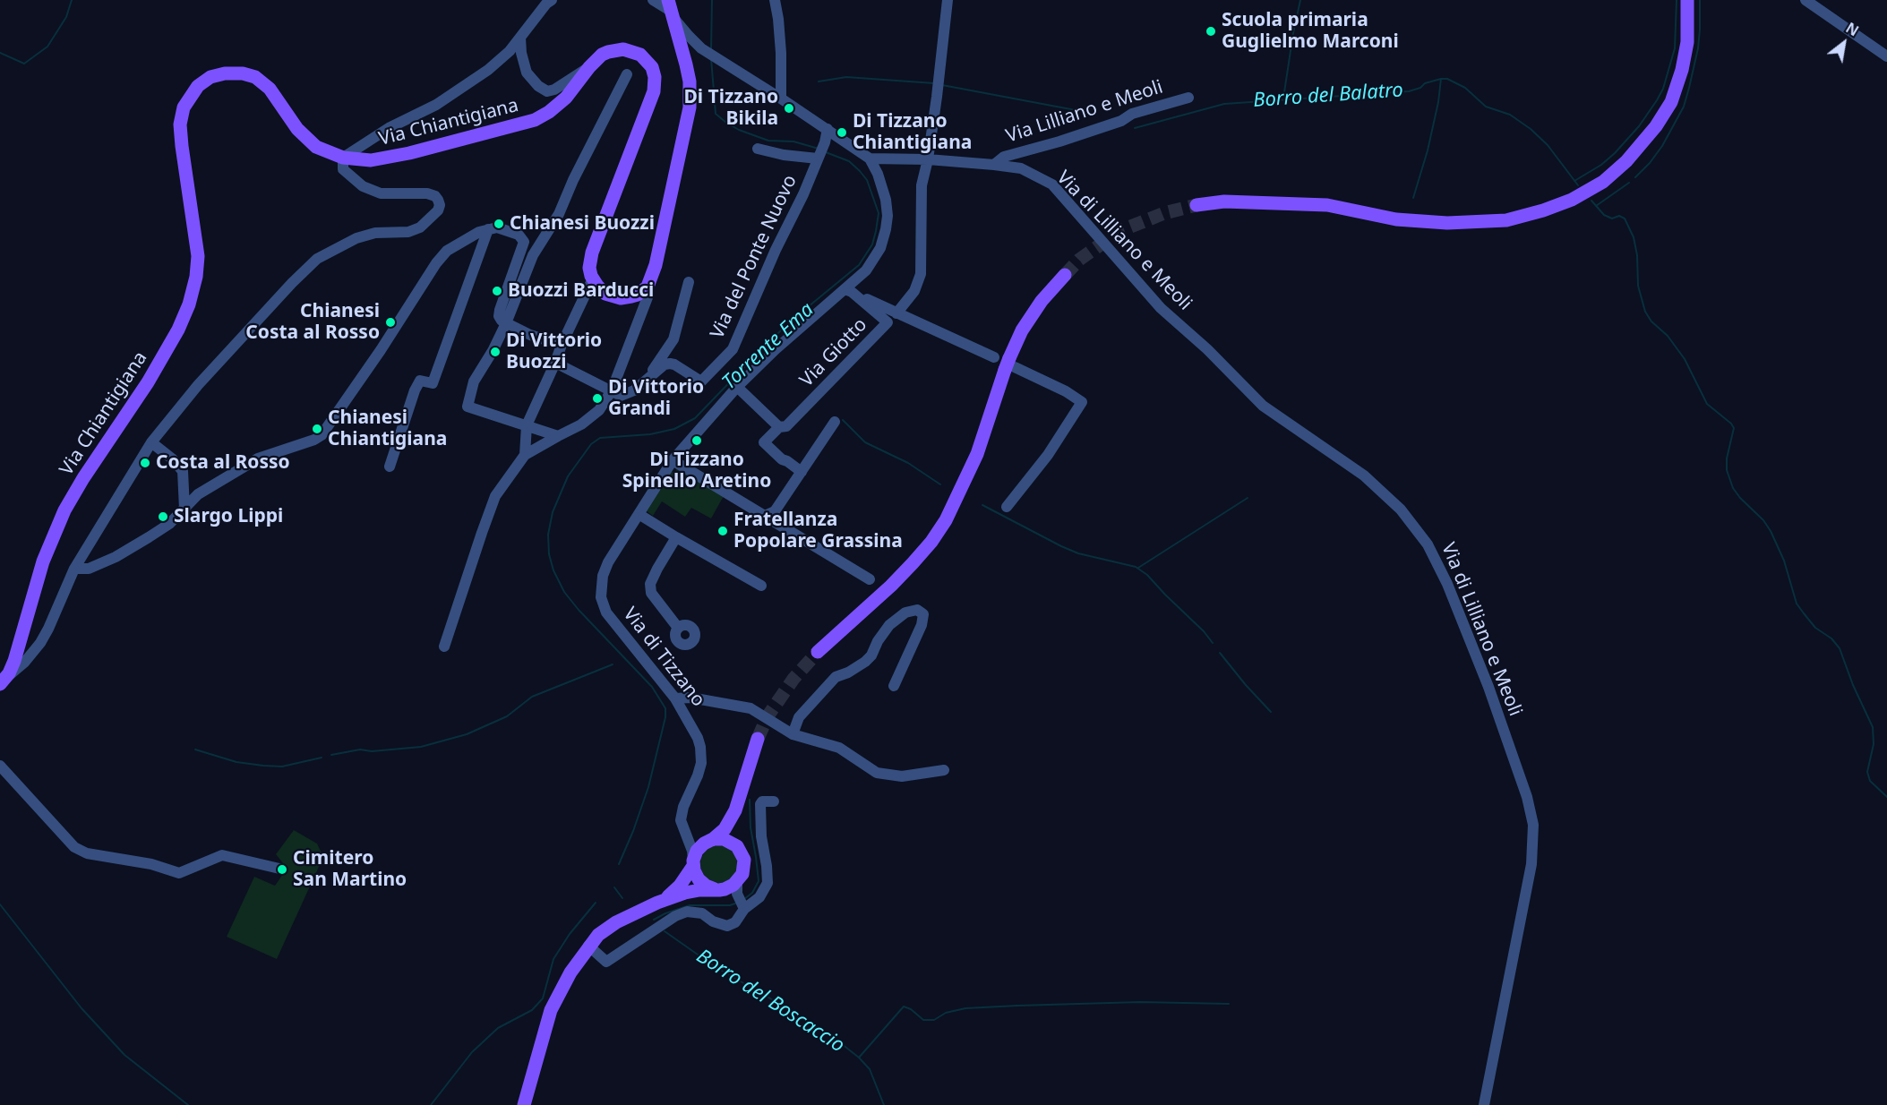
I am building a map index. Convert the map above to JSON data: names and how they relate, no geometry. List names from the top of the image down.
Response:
{
  "streets": {
    "main road": ["Via Chiantigiana"],
    "street": [
      "Via Lilliano e Meoli",
      "Via di Lilliano e Meoli",
      "Via del Ponte Nuovo",
      "Via Giotto",
      "Via di Tizzano"
    ]
  },
  "crossings": [
    ["Via Lilliano e Meoli", "Via di Lilliano e Meoli"],
    ["Via di Lilliano e Meoli", "Via di Tizzano"],
    ["Via Giotto", "Via di Tizzano"]
  ],
  "water": ["Borro del Balatro", "Torrente Ema", "Borro del Boscaccio"],
  "places": [
    "Scuola primaria Guglielmo Marconi",
    "Di Tizzano Bikila",
    "Di Tizzano Chiantigiana",
    "Chianesi Buozzi",
    "Buozzi Barducci",
    "Chianesi Costa al Rosso",
    "Di Vittorio Buozzi",
    "Di Vittorio Grandi",
    "Chianesi Chiantigiana",
    "Di Tizzano Spinello Aretino",
    "Costa al Rosso",
    "Slargo Lippi",
    "Fratellanza Popolare Grassina",
    "Cimitero San Martino"
  ],
  "north": "top right"
}
